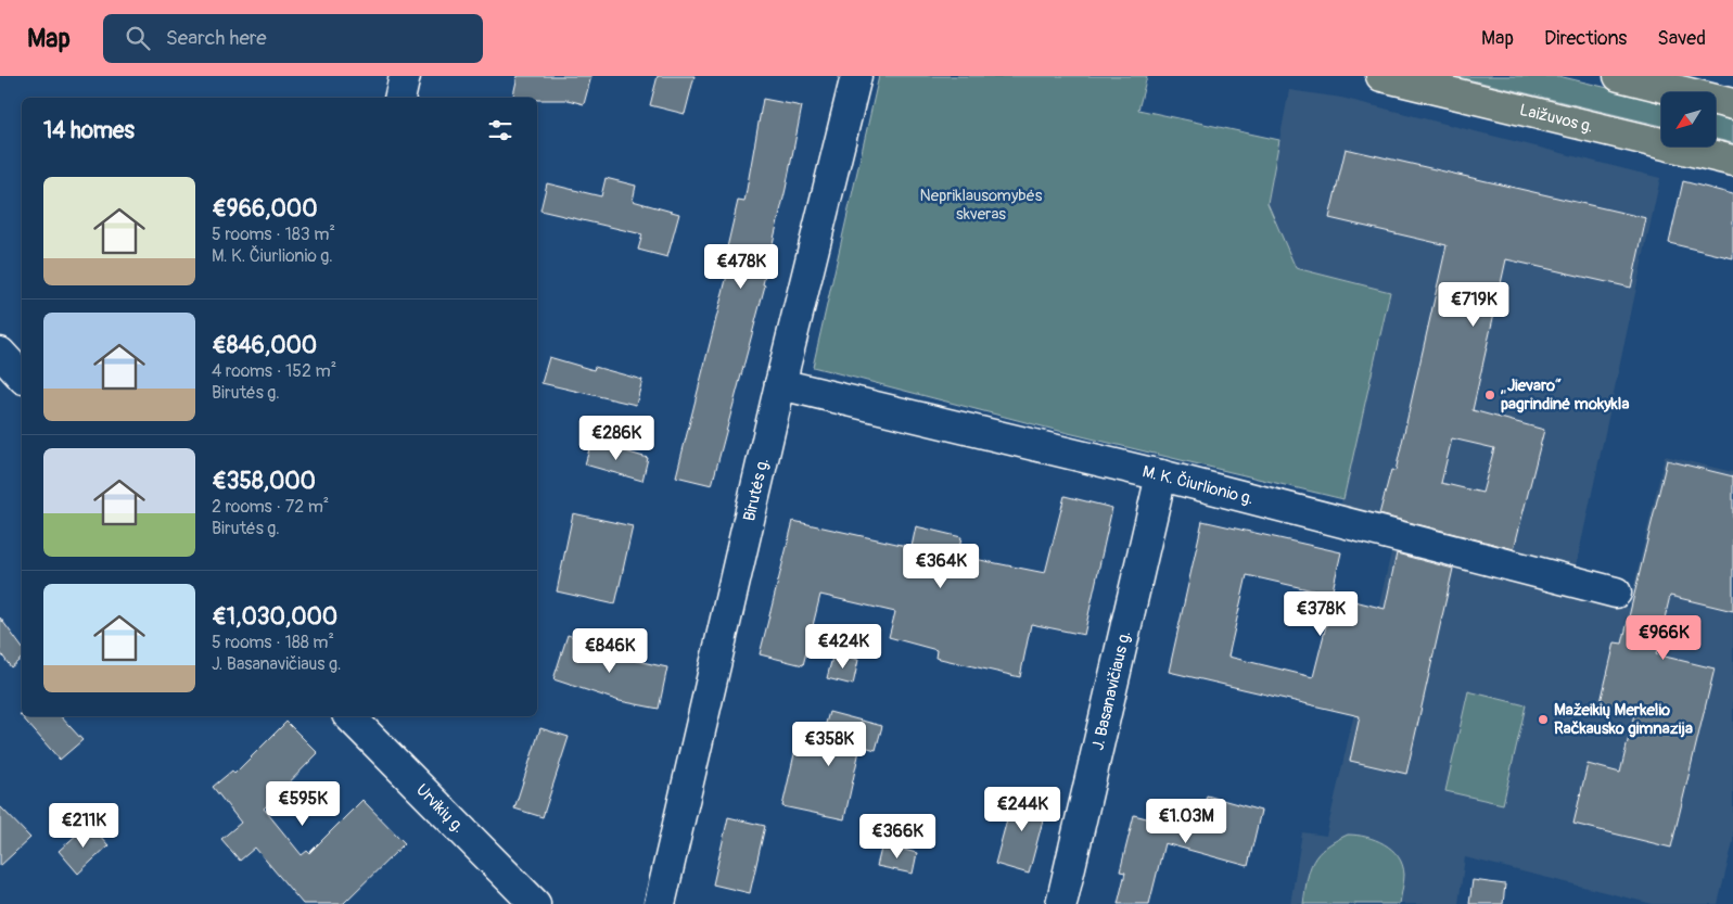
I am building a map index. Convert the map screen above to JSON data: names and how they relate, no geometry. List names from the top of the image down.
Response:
{
  "streets": {
    "main road": ["Laižuvos g."],
    "street": [
      "M. K. Čiurlionio g.",
      "Birutės g.",
      "J. Basanavičiaus g.",
      "Urvikių g."
    ]
  },
  "crossings": [
    ["M. K. Čiurlionio g.", "Birutės g."],
    ["M. K. Čiurlionio g.", "J. Basanavičiaus g."]
  ],
  "parks": ["Nepriklausomybės skveras"],
  "places": ["„Jievaro“ pagrindinė mokykla", "Mažeikių Merkelio Račkausko gimnazija"],
  "north": "bottom left",
  "page": {
    "header": "Map",
    "search": "Search here",
    "nav": ["Map", "Directions", "Saved"],
    "heading": "14 homes",
    "list": [
      {
        "name": "€966,000",
        "note": "5 rooms · 183 m² · M. K. Čiurlionio g."
      },
      {
        "name": "€846,000",
        "note": "4 rooms · 152 m² · Birutės g."
      },
      {
        "name": "€358,000",
        "note": "2 rooms · 72 m² · Birutės g."
      },
      {
        "name": "€1,030,000",
        "note": "5 rooms · 188 m² · J. Basanavičiaus g."
      }
    ],
    "price": [
      "€478K",
      "€719K",
      "€286K",
      "€364K",
      "€378K",
      "€966K",
      "€424K",
      "€846K",
      "€358K",
      "€595K",
      "€244K",
      "€1.03M",
      "€211K",
      "€366K"
    ]
  }
}
